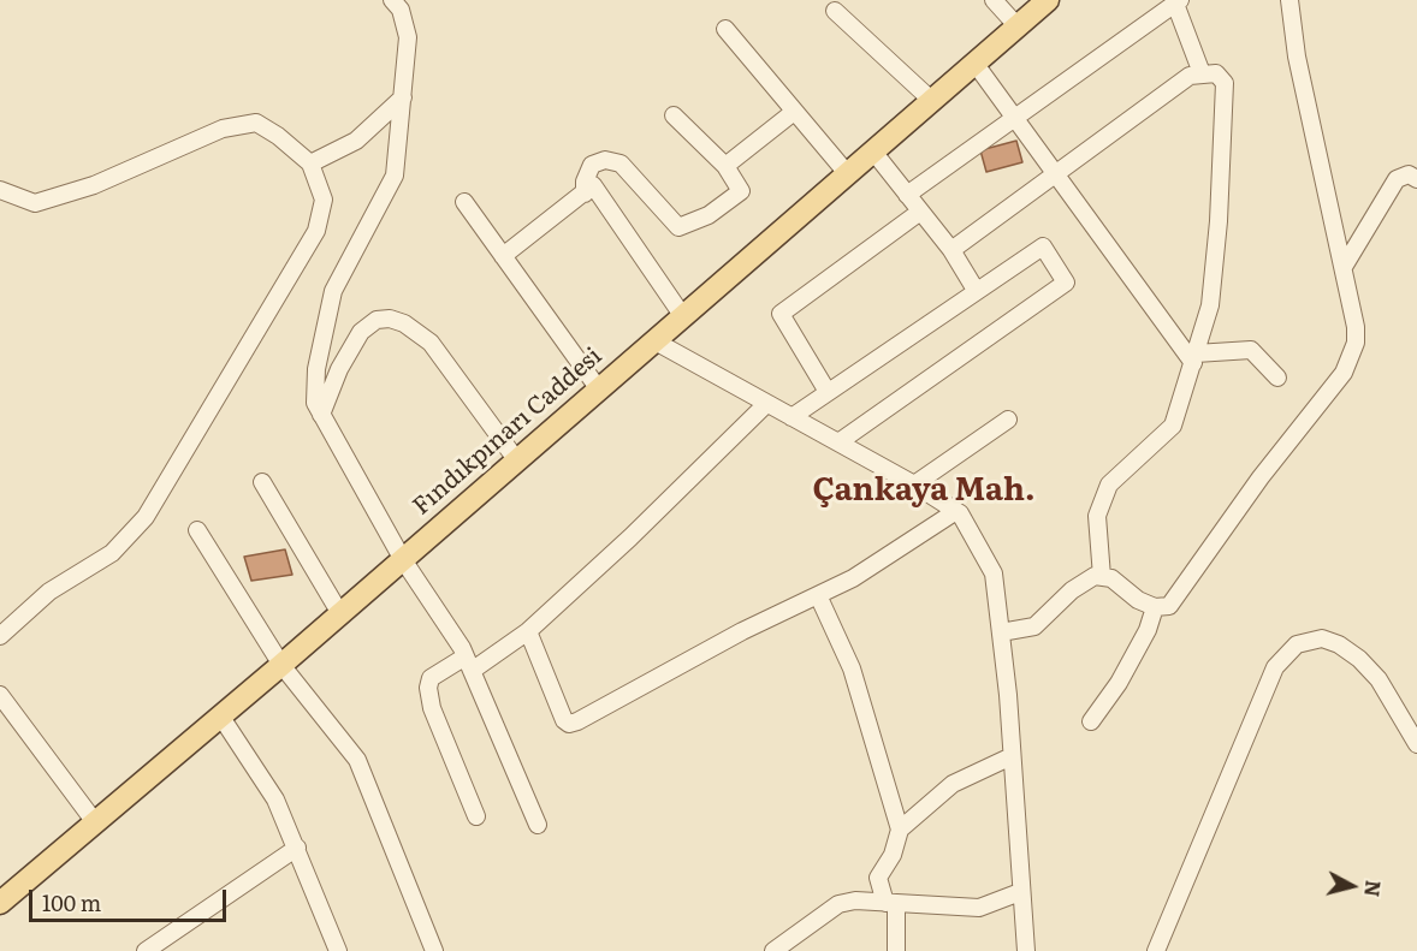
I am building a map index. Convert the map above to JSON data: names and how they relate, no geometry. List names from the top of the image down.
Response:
{
  "streets": {
    "main road": ["Fındıkpınarı Caddesi"]
  },
  "districts": ["Çankaya Mah."],
  "scale_bar": "100 m",
  "north": "right"
}
